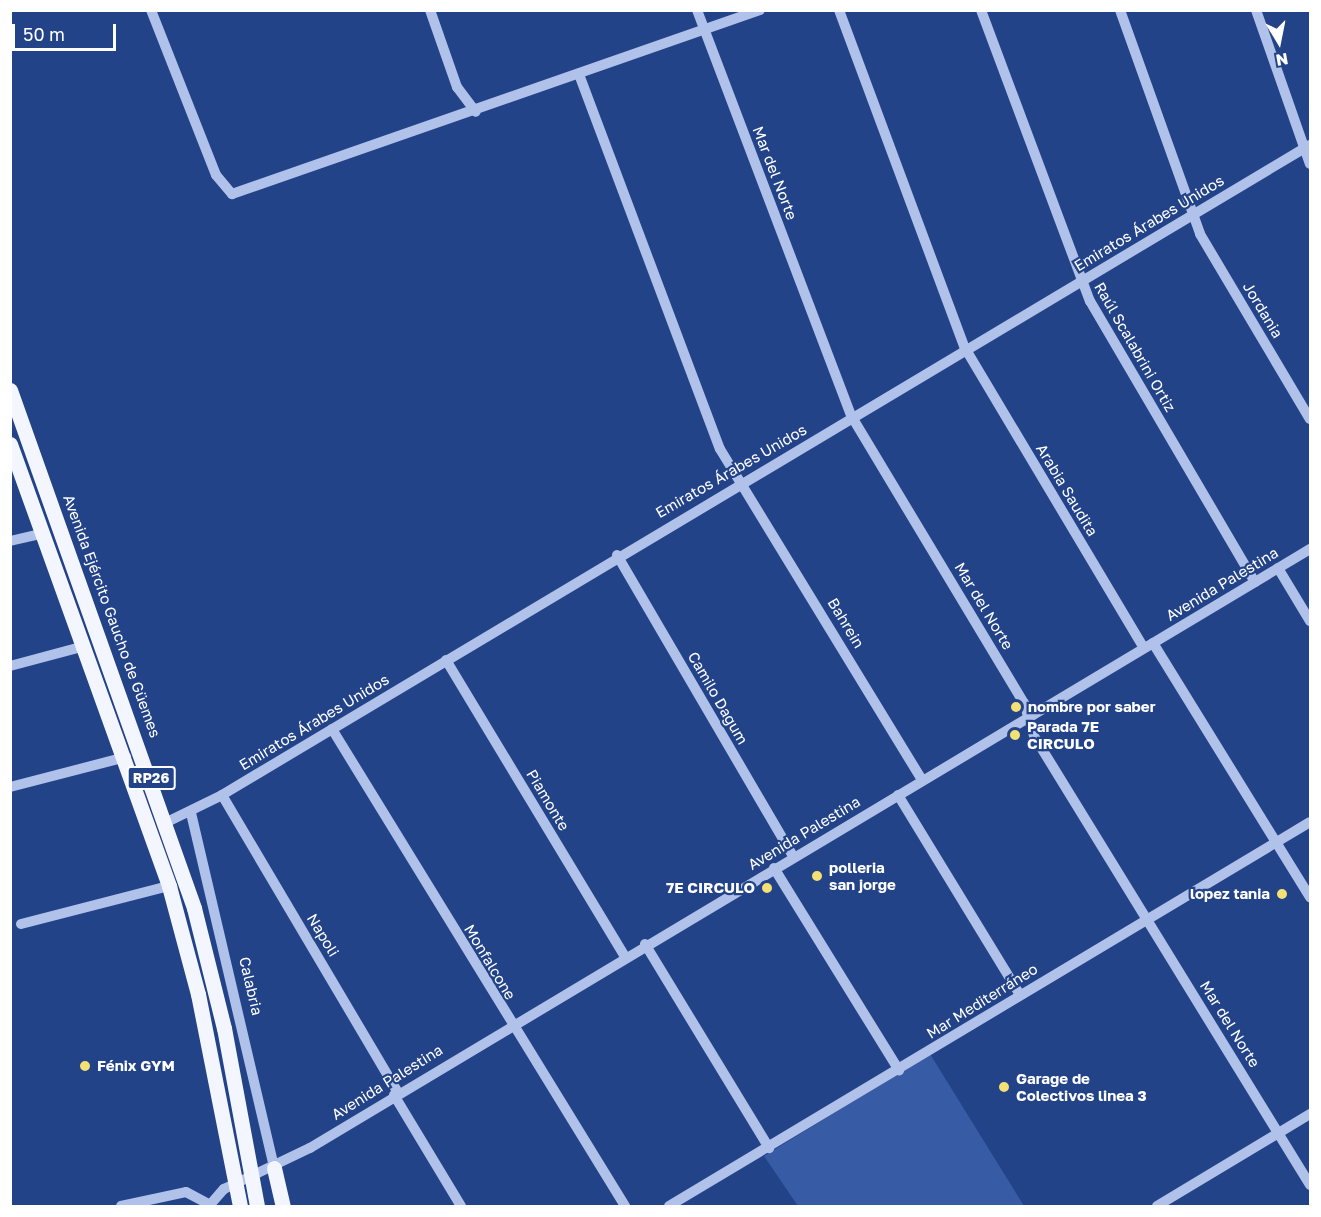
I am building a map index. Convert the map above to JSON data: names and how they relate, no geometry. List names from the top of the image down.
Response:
{
  "streets": {
    "main road": ["Avenida Ejército Gaucho de Güemes", "RP26"],
    "street": [
      "Mar del Norte",
      "Emiratos Árabes Unidos",
      "Jordania",
      "Raúl Scalabrini Ortiz",
      "Arabia Saudita",
      "Avenida Palestina",
      "Bahrein",
      "Camilo Dagum",
      "Piamonte",
      "Napoli",
      "Monfalcone",
      "Calabria",
      "Mar Mediterráneo"
    ]
  },
  "crossings": [
    ["Mar del Norte", "Emiratos Árabes Unidos"],
    ["Mar del Norte", "Avenida Palestina"],
    ["Mar del Norte", "Mar Mediterráneo"],
    ["Emiratos Árabes Unidos", "Jordania"],
    ["Emiratos Árabes Unidos", "Raúl Scalabrini Ortiz"],
    ["Emiratos Árabes Unidos", "Arabia Saudita"],
    ["Emiratos Árabes Unidos", "Avenida Ejército Gaucho de Güemes"],
    ["Emiratos Árabes Unidos", "Bahrein"],
    ["Emiratos Árabes Unidos", "Camilo Dagum"],
    ["Emiratos Árabes Unidos", "Piamonte"],
    ["Emiratos Árabes Unidos", "Napoli"],
    ["Emiratos Árabes Unidos", "Monfalcone"],
    ["Emiratos Árabes Unidos", "Calabria"],
    ["Raúl Scalabrini Ortiz", "Avenida Palestina"],
    ["Arabia Saudita", "Avenida Palestina"],
    ["Arabia Saudita", "Mar Mediterráneo"],
    ["Avenida Palestina", "Avenida Ejército Gaucho de Güemes"],
    ["Avenida Palestina", "Bahrein"],
    ["Avenida Palestina", "Camilo Dagum"],
    ["Avenida Palestina", "RP26"],
    ["Avenida Palestina", "Piamonte"],
    ["Avenida Palestina", "Napoli"],
    ["Avenida Palestina", "Monfalcone"],
    ["Avenida Palestina", "Calabria"]
  ],
  "places": [
    "nombre por saber",
    "Parada 7E CIRCULO",
    "polleria san jorge",
    "7E CIRCULO",
    "lopez tania",
    "Fénix GYM",
    "Garage de Colectivos linea 3"
  ],
  "scale_bar": "50 m",
  "north": "bottom"
}
